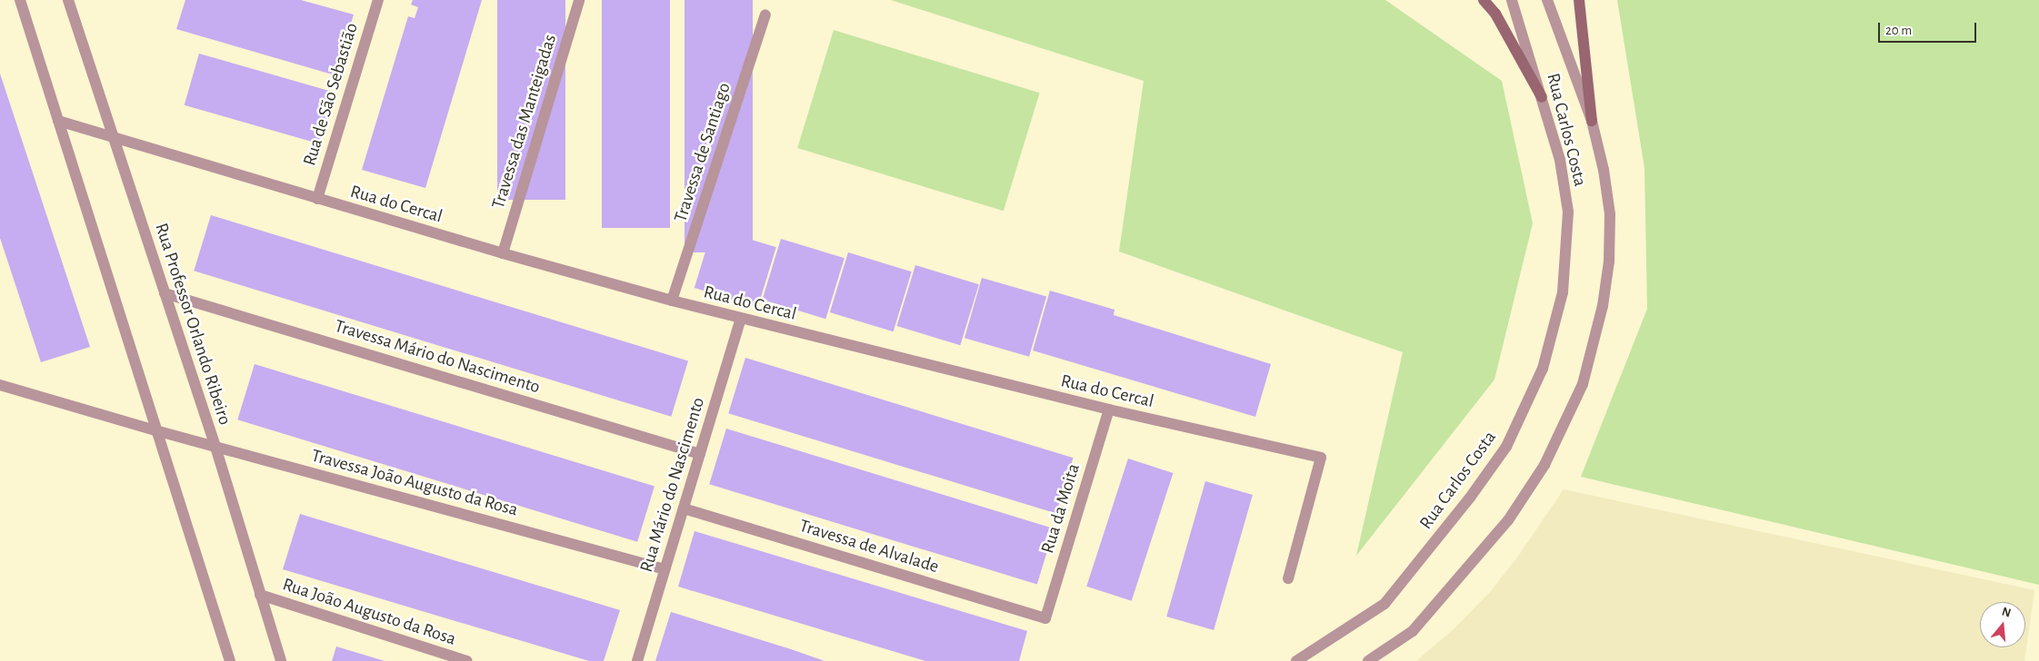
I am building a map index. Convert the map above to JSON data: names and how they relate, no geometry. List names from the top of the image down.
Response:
{
  "streets": {
    "street": [
      "Rua de São Sebastião",
      "Travessa das Manteigadas",
      "Rua Carlos Costa",
      "Travessa de Santiago",
      "Rua do Cercal",
      "Rua Professor Orlando Ribeiro",
      "Travessa Mário do Nascimento",
      "Travessa João Augusto da Rosa",
      "Rua Mário do Nascimento",
      "Rua da Moita",
      "Travessa de Alvalade",
      "Rua João Augusto da Rosa"
    ]
  },
  "crossings": [
    ["Rua de São Sebastião", "Rua do Cercal"],
    ["Travessa das Manteigadas", "Rua do Cercal"],
    ["Travessa de Santiago", "Rua do Cercal"],
    ["Rua do Cercal", "Rua Professor Orlando Ribeiro"],
    ["Rua do Cercal", "Rua Mário do Nascimento"],
    ["Rua do Cercal", "Rua da Moita"],
    ["Rua Professor Orlando Ribeiro", "Travessa Mário do Nascimento"],
    ["Rua Professor Orlando Ribeiro", "Travessa João Augusto da Rosa"],
    ["Rua Professor Orlando Ribeiro", "Rua João Augusto da Rosa"],
    ["Travessa Mário do Nascimento", "Rua Mário do Nascimento"],
    ["Travessa João Augusto da Rosa", "Rua Mário do Nascimento"],
    ["Rua Mário do Nascimento", "Travessa de Alvalade"],
    ["Rua da Moita", "Travessa de Alvalade"]
  ],
  "scale_bar": "20 m",
  "north": "top"
}
